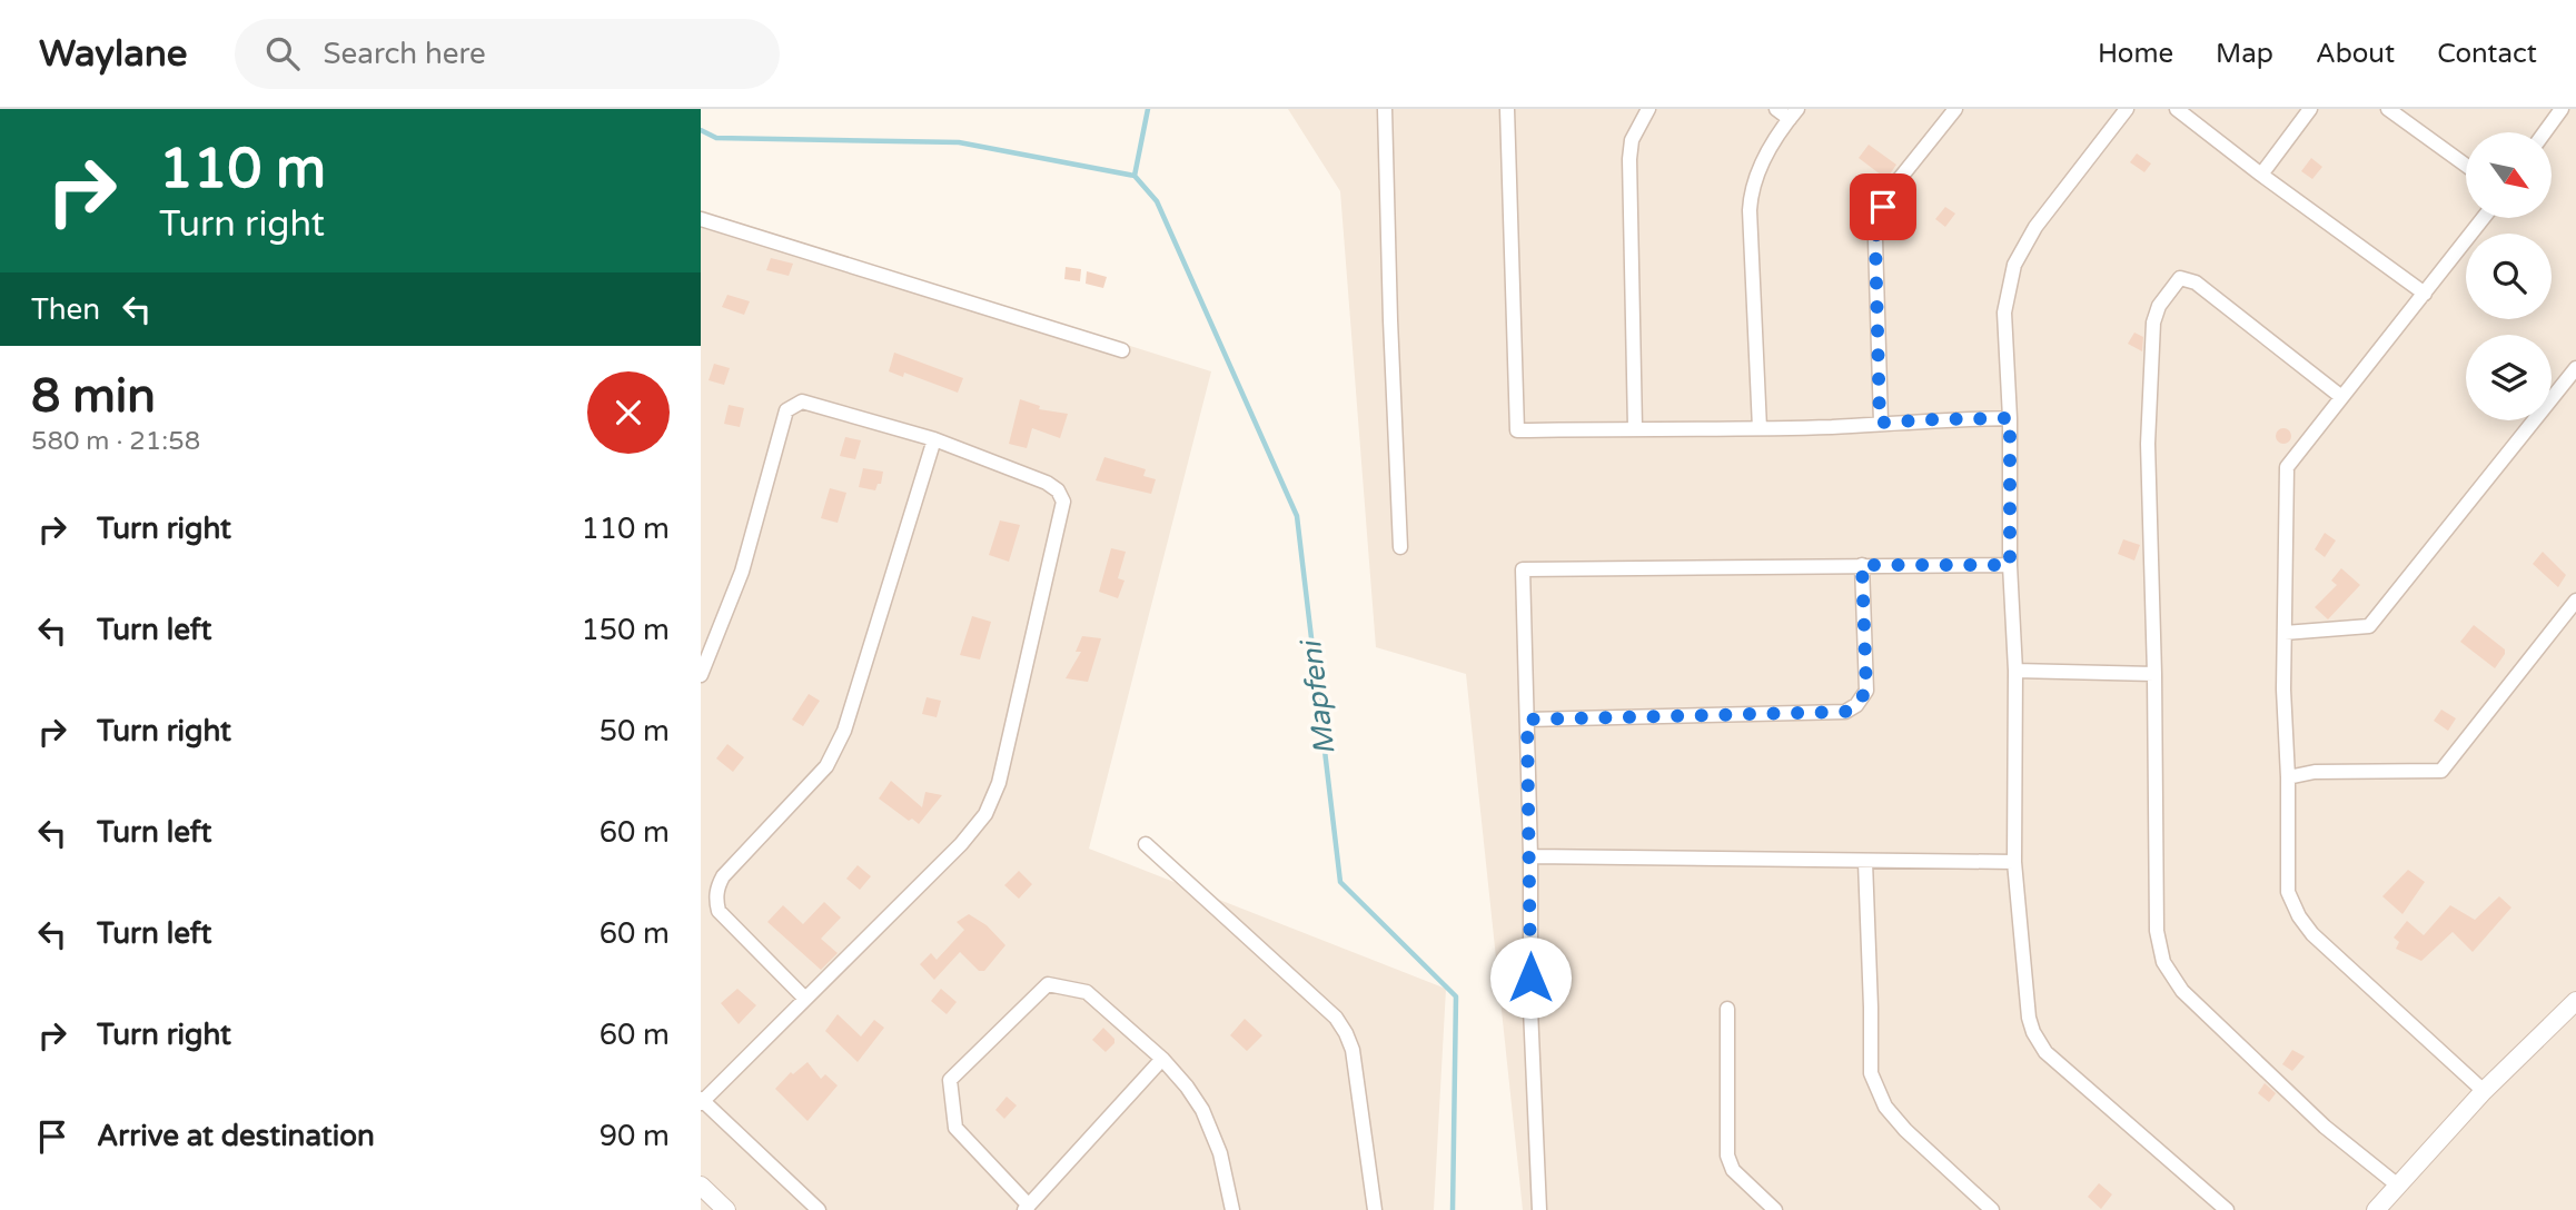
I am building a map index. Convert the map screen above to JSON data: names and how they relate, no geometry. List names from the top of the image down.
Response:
{
  "water": ["Mapfeni"],
  "north": "bottom right",
  "page": {
    "header": "Waylane",
    "search": "Search here",
    "nav": [
      "Home",
      "Map",
      "About",
      "Contact"
    ],
    "turn": ["110 m", "Turn right"],
    "then": "Then",
    "heading": ["8 min", "580 m · 21:58"],
    "list": [
      {
        "name": "Turn right",
        "value": "110 m"
      },
      {
        "name": "Turn left",
        "value": "150 m"
      },
      {
        "name": "Turn right",
        "value": "50 m"
      },
      {
        "name": "Turn left",
        "value": "60 m"
      },
      {
        "name": "Turn left",
        "value": "60 m"
      },
      {
        "name": "Turn right",
        "value": "60 m"
      },
      {
        "name": "Arrive at destination",
        "value": "90 m"
      }
    ]
  }
}
